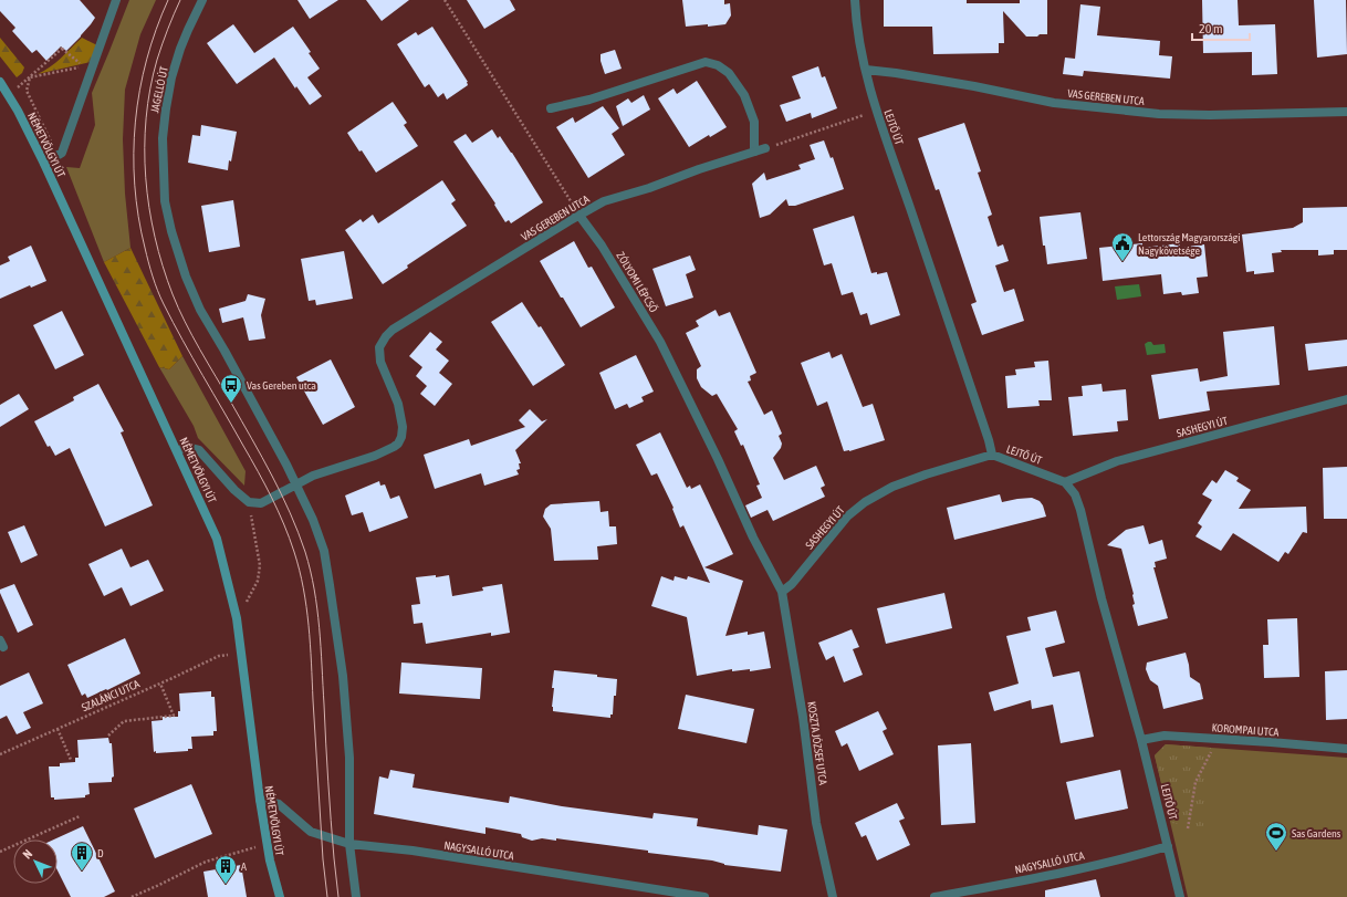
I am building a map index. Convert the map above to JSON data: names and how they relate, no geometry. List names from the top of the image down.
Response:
{
  "streets": {
    "street": [
      "JAGELLÓ ÚT",
      "VAS GEREBEN UTCA",
      "LEJTŐ ÚT",
      "NÉMETVÖLGYI ÚT",
      "ZÓLYOMI LÉPCSŐ",
      "SASHEGYI ÚT",
      "KOROMPAI UTCA",
      "KOSZTA JÓZSEF UTCA",
      "NAGYSALLÓ UTCA"
    ],
    "path": ["SZALÁNCI UTCA"]
  },
  "crossings": [
    ["JAGELLÓ ÚT", "VAS GEREBEN UTCA"],
    ["VAS GEREBEN UTCA", "LEJTŐ ÚT"],
    ["VAS GEREBEN UTCA", "ZÓLYOMI LÉPCSŐ"],
    ["LEJTŐ ÚT", "SASHEGYI ÚT"],
    ["LEJTŐ ÚT", "KOROMPAI UTCA"],
    ["LEJTŐ ÚT", "NAGYSALLÓ UTCA"],
    ["NÉMETVÖLGYI ÚT", "NAGYSALLÓ UTCA"],
    ["ZÓLYOMI LÉPCSŐ", "SASHEGYI ÚT"],
    ["ZÓLYOMI LÉPCSŐ", "KOSZTA JÓZSEF UTCA"],
    ["SASHEGYI ÚT", "KOSZTA JÓZSEF UTCA"]
  ],
  "places": {
    "public building": ["Lettország Magyarországi Nagykövetsége"],
    "bus stop": ["Vas Gereben utca"],
    "sports": ["Sas Gardens"],
    "building": ["D", "A"]
  },
  "scale_bar": "20 m",
  "north": "top left"
}
